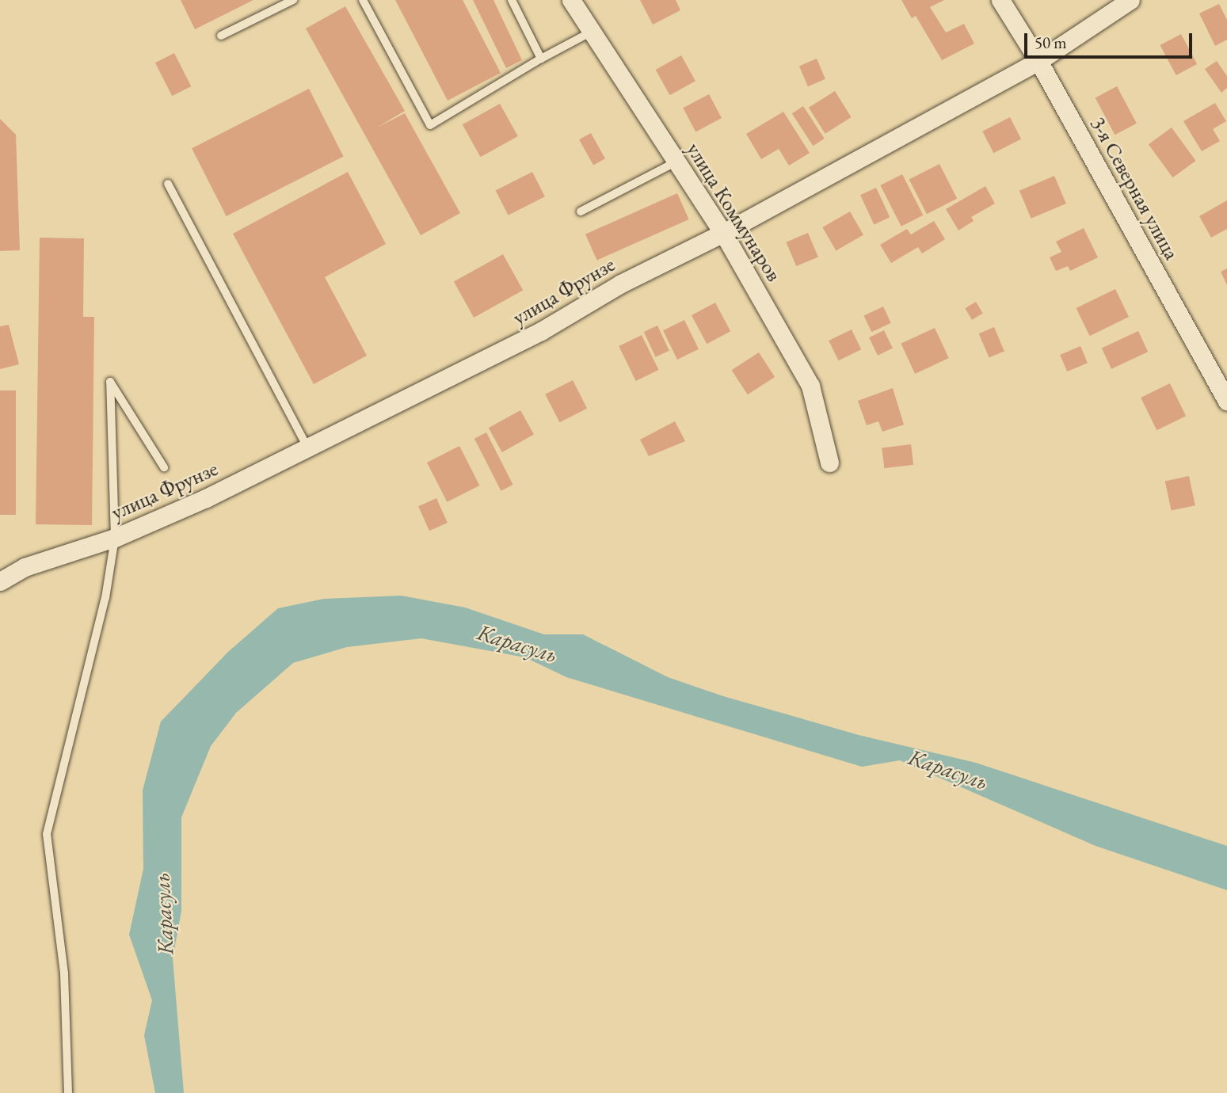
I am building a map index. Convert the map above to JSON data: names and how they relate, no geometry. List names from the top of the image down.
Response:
{
  "streets": {
    "street": ["3-я Северная улица", "улица Коммунаров", "улица Фрунзе"]
  },
  "crossings": [
    ["3-я Северная улица", "улица Фрунзе"],
    ["улица Коммунаров", "улица Фрунзе"]
  ],
  "water": ["Карасуль"],
  "scale_bar": "50 m"
}
